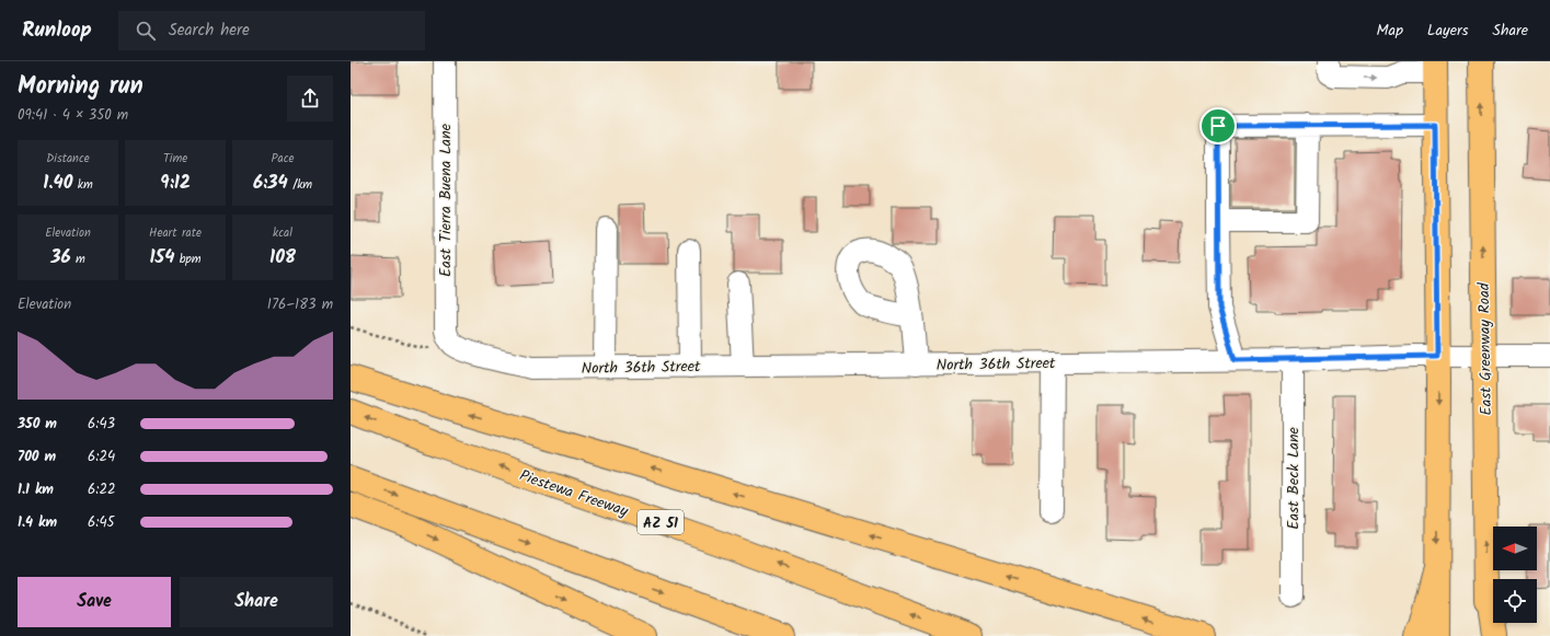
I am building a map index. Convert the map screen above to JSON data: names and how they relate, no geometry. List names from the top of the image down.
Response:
{
  "streets": {
    "main road": ["East Greenway Road", "Piestewa Freeway", "AZ 51"],
    "street": ["East Tierra Buena Lane", "North 36th Street", "East Beck Lane"]
  },
  "crossings": [
    ["East Tierra Buena Lane", "North 36th Street"],
    ["East Greenway Road", "North 36th Street"],
    ["North 36th Street", "East Beck Lane"]
  ],
  "north": "left",
  "page": {
    "header": "Runloop",
    "search": "Search here",
    "nav": ["Map", "Layers", "Share"],
    "heading": ["Morning run", "09:41 · 4 × 350 m"],
    "stats": [
      ["Distance", "1.40 km"],
      ["Time", "9:12"],
      ["Pace", "6:34 /km"],
      ["Elevation", "36 m"],
      ["Heart rate", "154 bpm"],
      ["kcal", "108"]
    ],
    "chart": ["Elevation", "176–183 m"],
    "list": [
      {
        "name": "350 m",
        "note": "6:43"
      },
      {
        "name": "700 m",
        "note": "6:24"
      },
      {
        "name": "1.1 km",
        "note": "6:22"
      },
      {
        "name": "1.4 km",
        "note": "6:45"
      }
    ],
    "buttons": ["Save", "Share"]
  }
}
